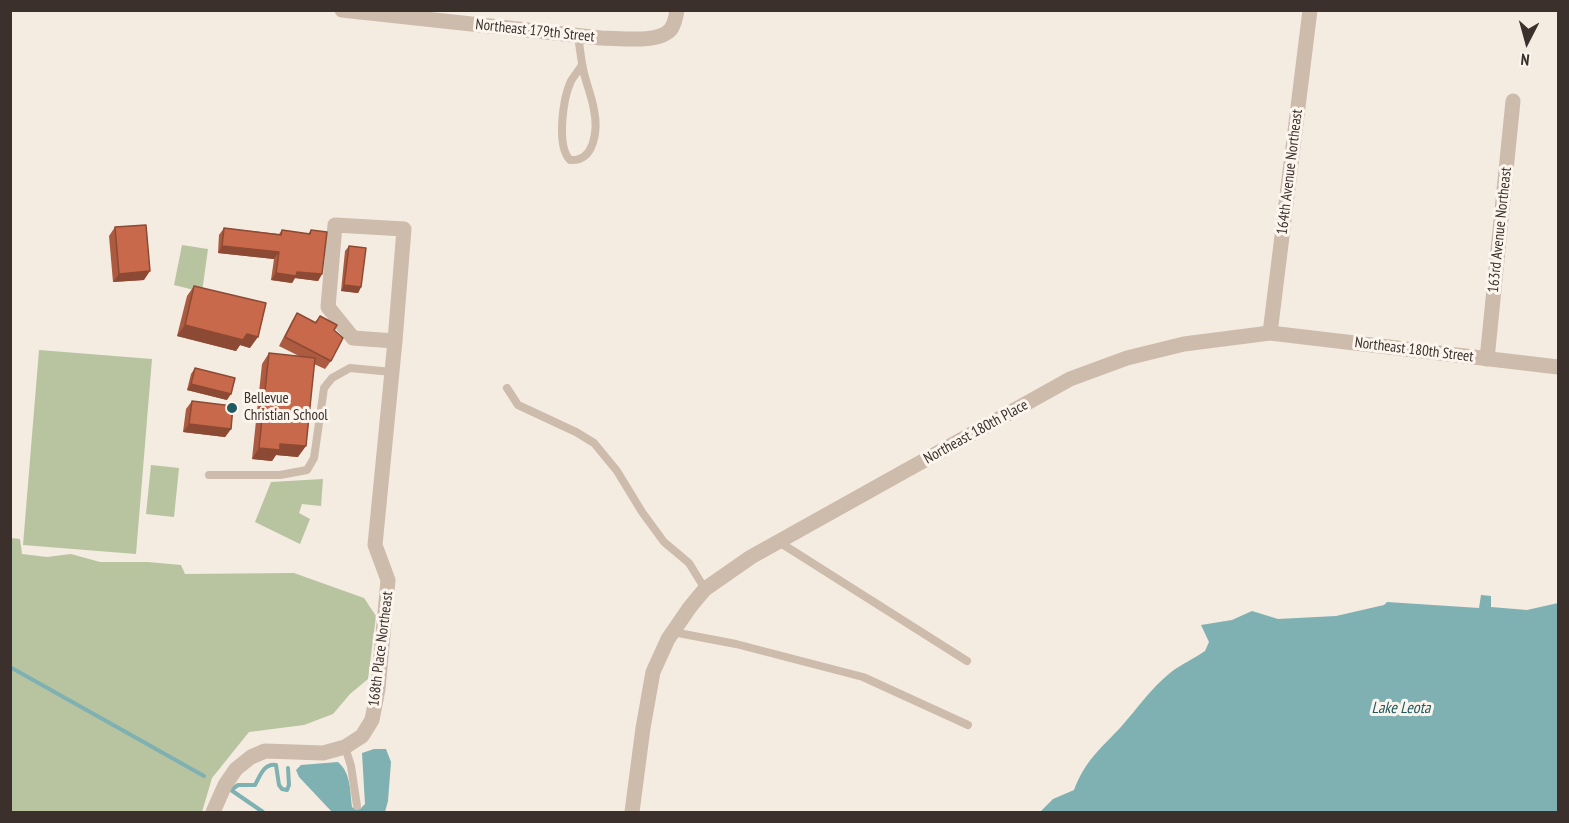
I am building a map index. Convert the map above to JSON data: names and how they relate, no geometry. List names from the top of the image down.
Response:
{
  "streets": {
    "street": [
      "Northeast 179th Street",
      "164th Avenue Northeast",
      "163rd Avenue Northeast",
      "Northeast 180th Street",
      "Northeast 180th Place",
      "168th Place Northeast"
    ]
  },
  "crossings": [
    ["164th Avenue Northeast", "Northeast 180th Street"],
    ["164th Avenue Northeast", "Northeast 180th Place"],
    ["163rd Avenue Northeast", "Northeast 180th Street"],
    ["Northeast 180th Street", "Northeast 180th Place"]
  ],
  "water": ["Lake Leota"],
  "places": ["Bellevue Christian School"],
  "north": "bottom"
}
